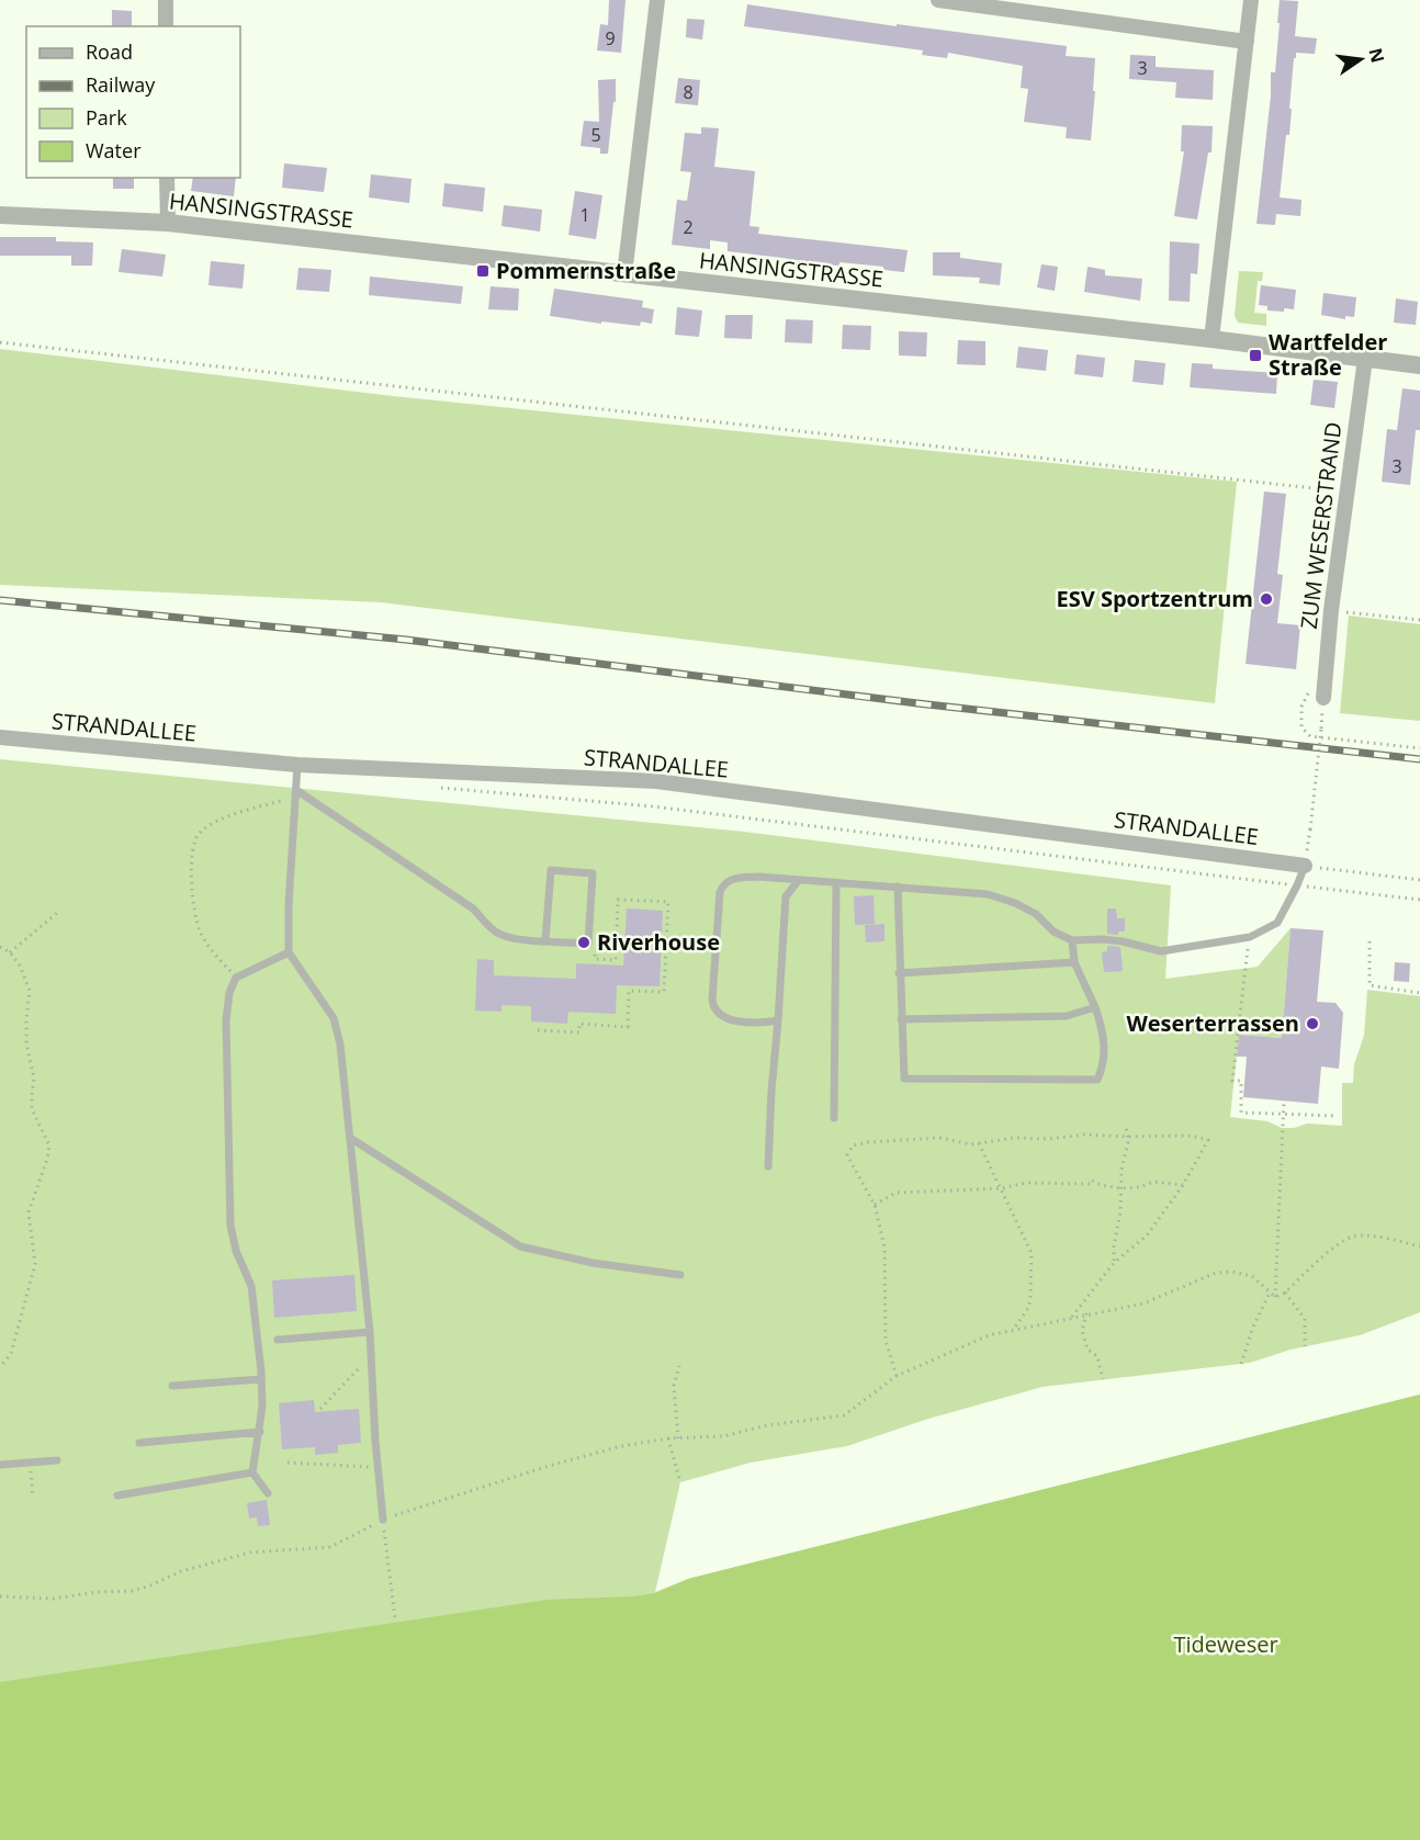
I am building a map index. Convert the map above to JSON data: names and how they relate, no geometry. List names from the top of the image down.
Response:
{
  "streets": {
    "street": ["HANSINGSTRASSE", "ZUM WESERSTRAND", "STRANDALLEE"]
  },
  "crossings": [
    ["HANSINGSTRASSE", "ZUM WESERSTRAND"]
  ],
  "parks": ["Tideweser"],
  "places": {
    "transit": ["Pommernstraße", "Wartfelder Straße"],
    "other": ["ESV Sportzentrum", "Riverhouse", "Weserterrassen"]
  },
  "house_numbers": [
    "9",
    "3",
    "8",
    "5",
    "1",
    "2",
    "3"
  ],
  "legend": [
    "Road",
    "Railway",
    "Park",
    "Water"
  ],
  "north": "right"
}
